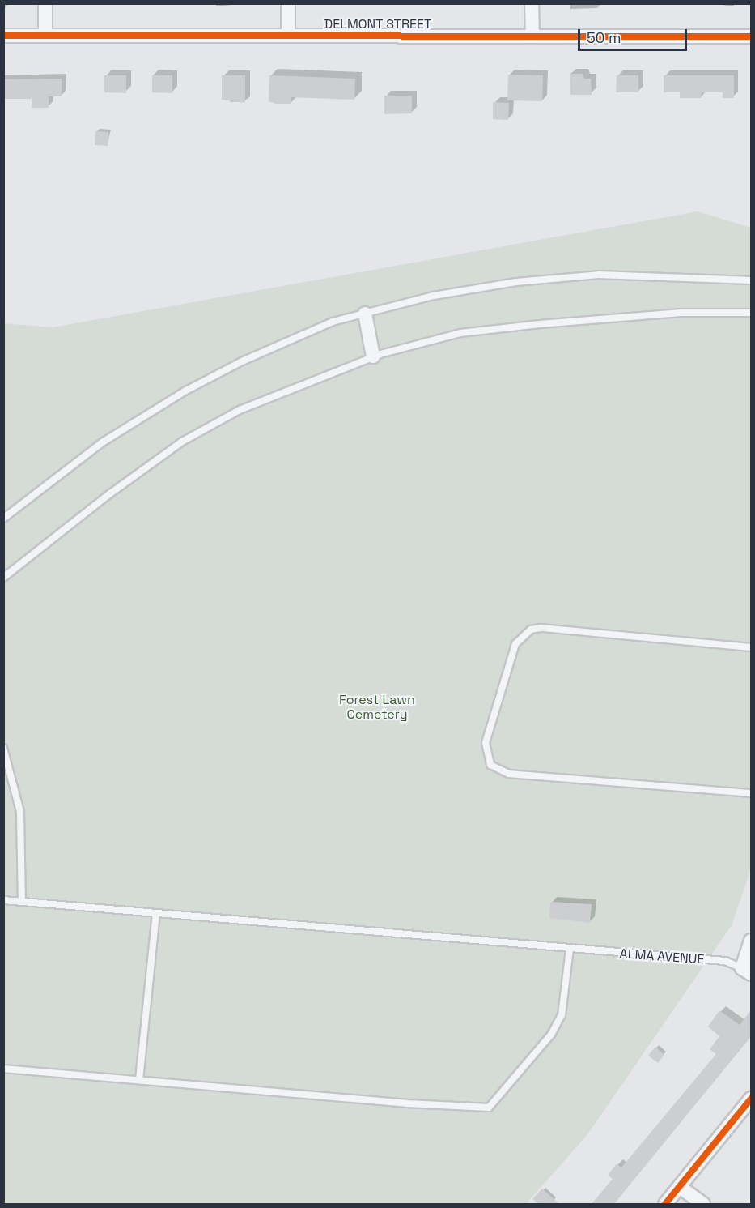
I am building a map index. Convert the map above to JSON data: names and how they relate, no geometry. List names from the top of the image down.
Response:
{
  "streets": {
    "street": ["DELMONT STREET"],
    "lane": ["ALMA AVENUE"]
  },
  "parks": ["Forest Lawn Cemetery"],
  "scale_bar": "50 m"
}
